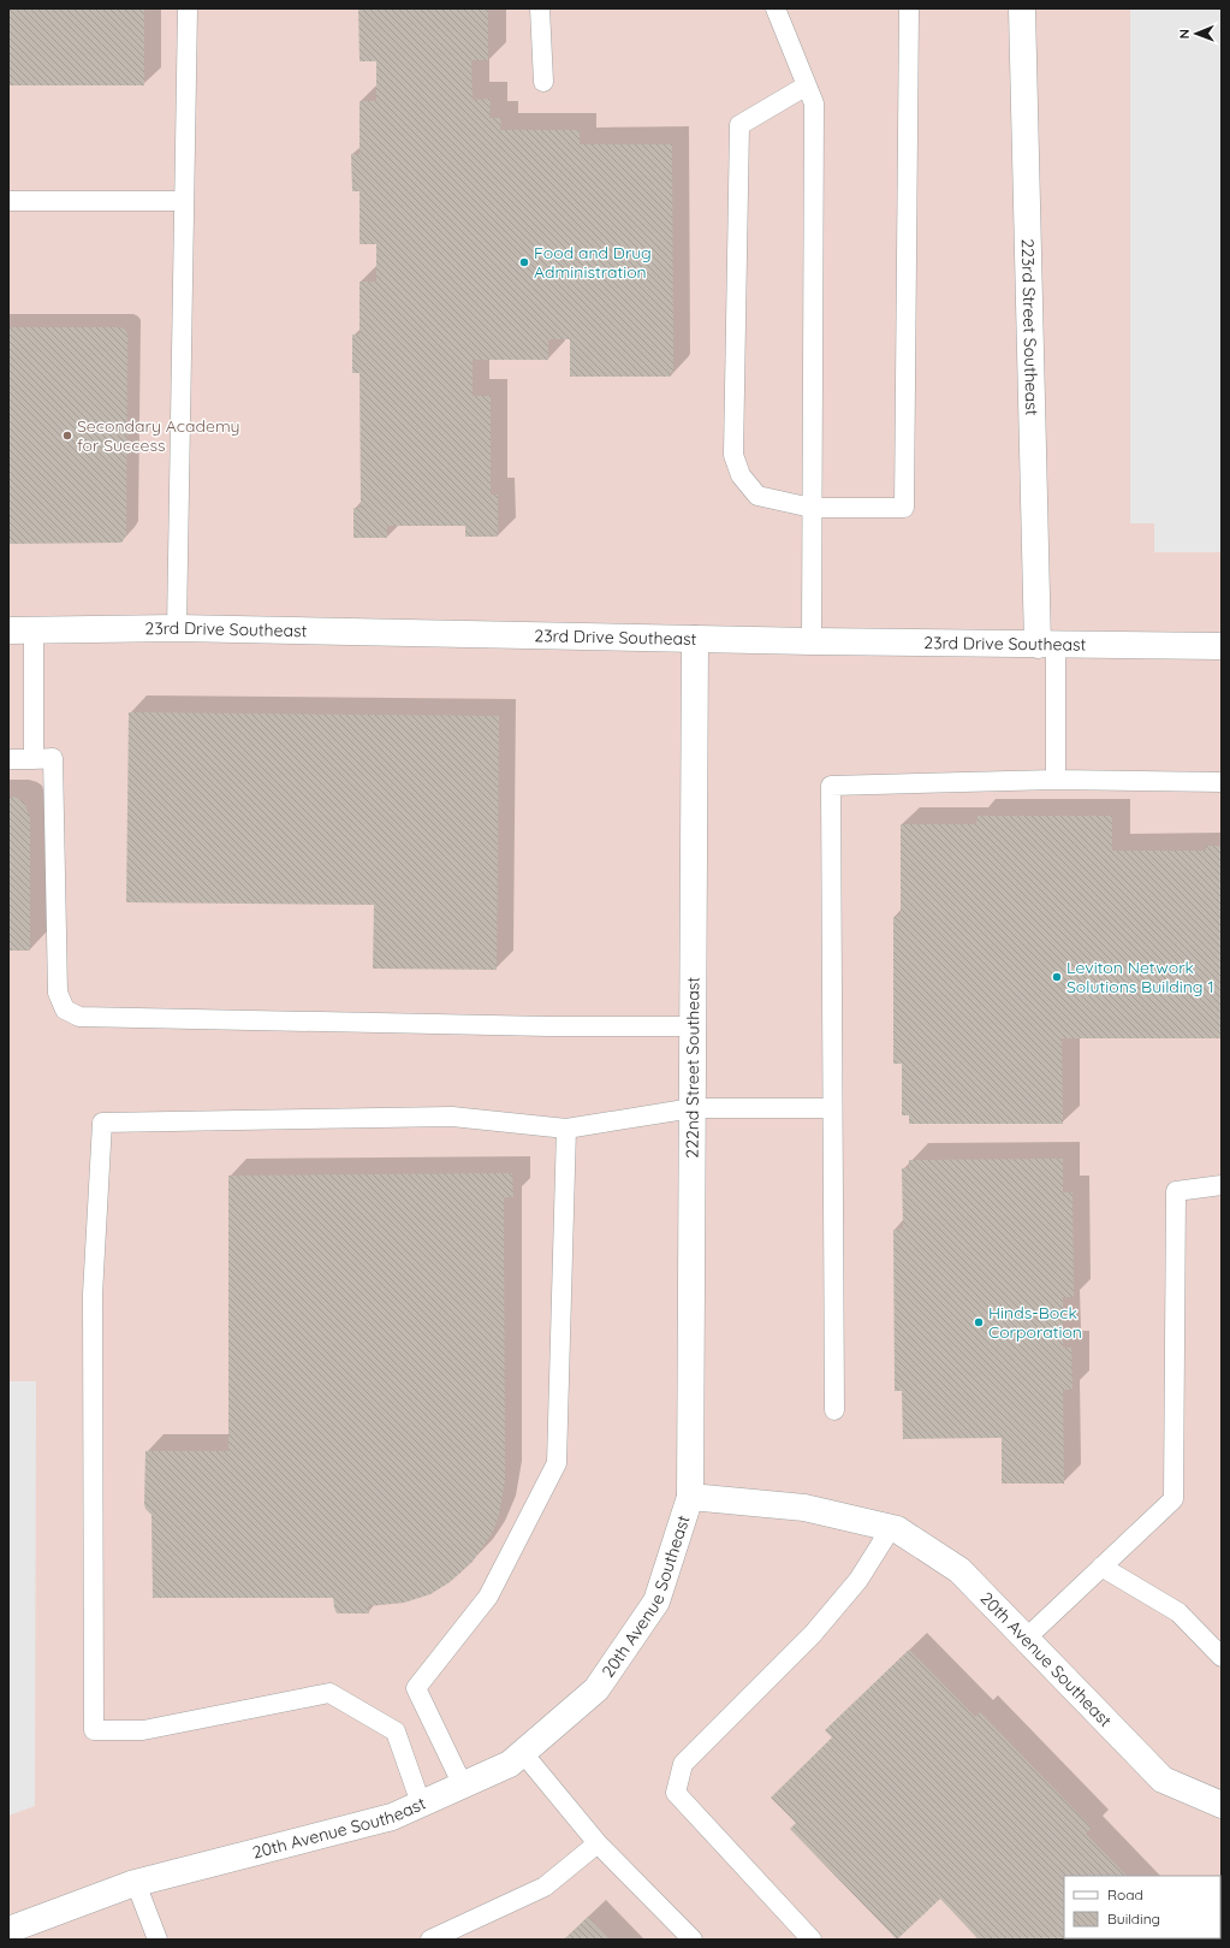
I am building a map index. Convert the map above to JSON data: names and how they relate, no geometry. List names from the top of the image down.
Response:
{
  "streets": {
    "street": [
      "223rd Street Southeast",
      "23rd Drive Southeast",
      "222nd Street Southeast",
      "20th Avenue Southeast"
    ]
  },
  "crossings": [
    ["223rd Street Southeast", "23rd Drive Southeast"],
    ["23rd Drive Southeast", "222nd Street Southeast"],
    ["222nd Street Southeast", "20th Avenue Southeast"]
  ],
  "places": [
    "Food and Drug Administration",
    "Secondary Academy for Success",
    "Leviton Network Solutions Building 1",
    "Hinds-Bock Corporation"
  ],
  "legend": ["Road", "Building"],
  "north": "left"
}
